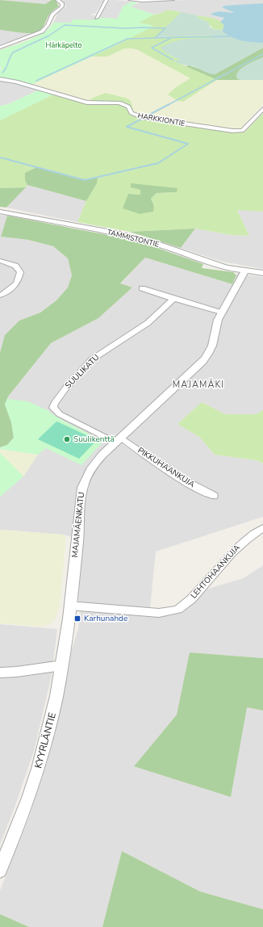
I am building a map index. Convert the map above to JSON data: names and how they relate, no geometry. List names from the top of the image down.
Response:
{
  "streets": {
    "street": [
      "HARKKIONTIE",
      "TAMMISTONTIE",
      "SUULIKATU",
      "PIKKUHAANKUJA",
      "MAJAMÄENKATU",
      "LEHTOHAANKUJA",
      "KYYRLÄNTIE"
    ]
  },
  "crossings": [
    ["TAMMISTONTIE", "MAJAMÄENKATU"],
    ["SUULIKATU", "PIKKUHAANKUJA"],
    ["SUULIKATU", "MAJAMÄENKATU"],
    ["PIKKUHAANKUJA", "MAJAMÄENKATU"],
    ["MAJAMÄENKATU", "LEHTOHAANKUJA"],
    ["MAJAMÄENKATU", "KYYRLÄNTIE"],
    ["LEHTOHAANKUJA", "KYYRLÄNTIE"]
  ],
  "districts": ["MAJAMÄKI"],
  "parks": ["Härkäpelto"],
  "places": {
    "other": ["Suulikenttä"],
    "transit": ["Karhunahde"]
  }
}
